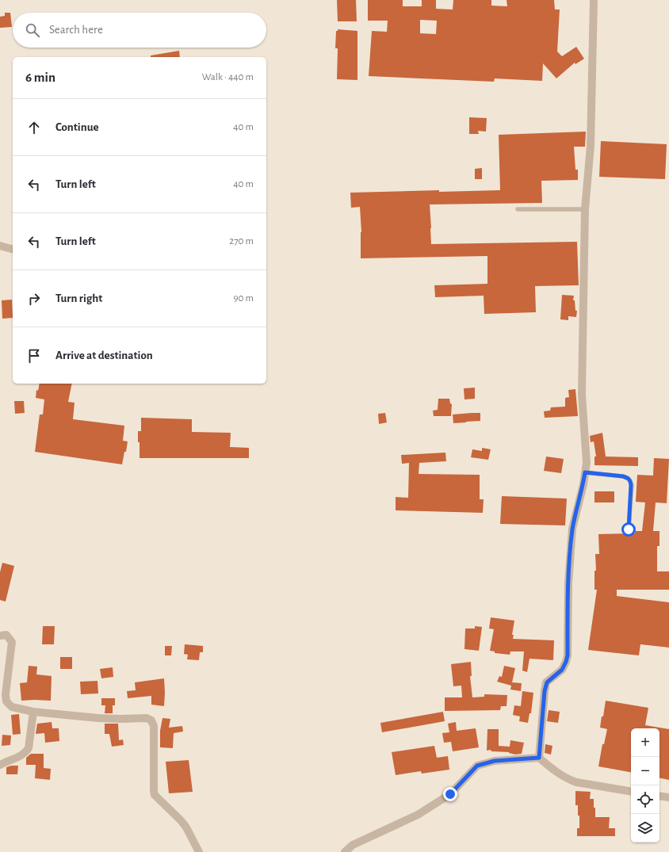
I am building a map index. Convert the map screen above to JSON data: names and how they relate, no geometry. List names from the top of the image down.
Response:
{
  "page": {
    "search": "Search here",
    "heading": ["6 min", "Walk · 440 m"],
    "list": [
      ["Continue", "40 m"],
      ["Turn left", "40 m"],
      ["Turn left", "270 m"],
      ["Turn right", "90 m"],
      "Arrive at destination"
    ],
    "map_buttons": ["+", "−"]
  }
}
